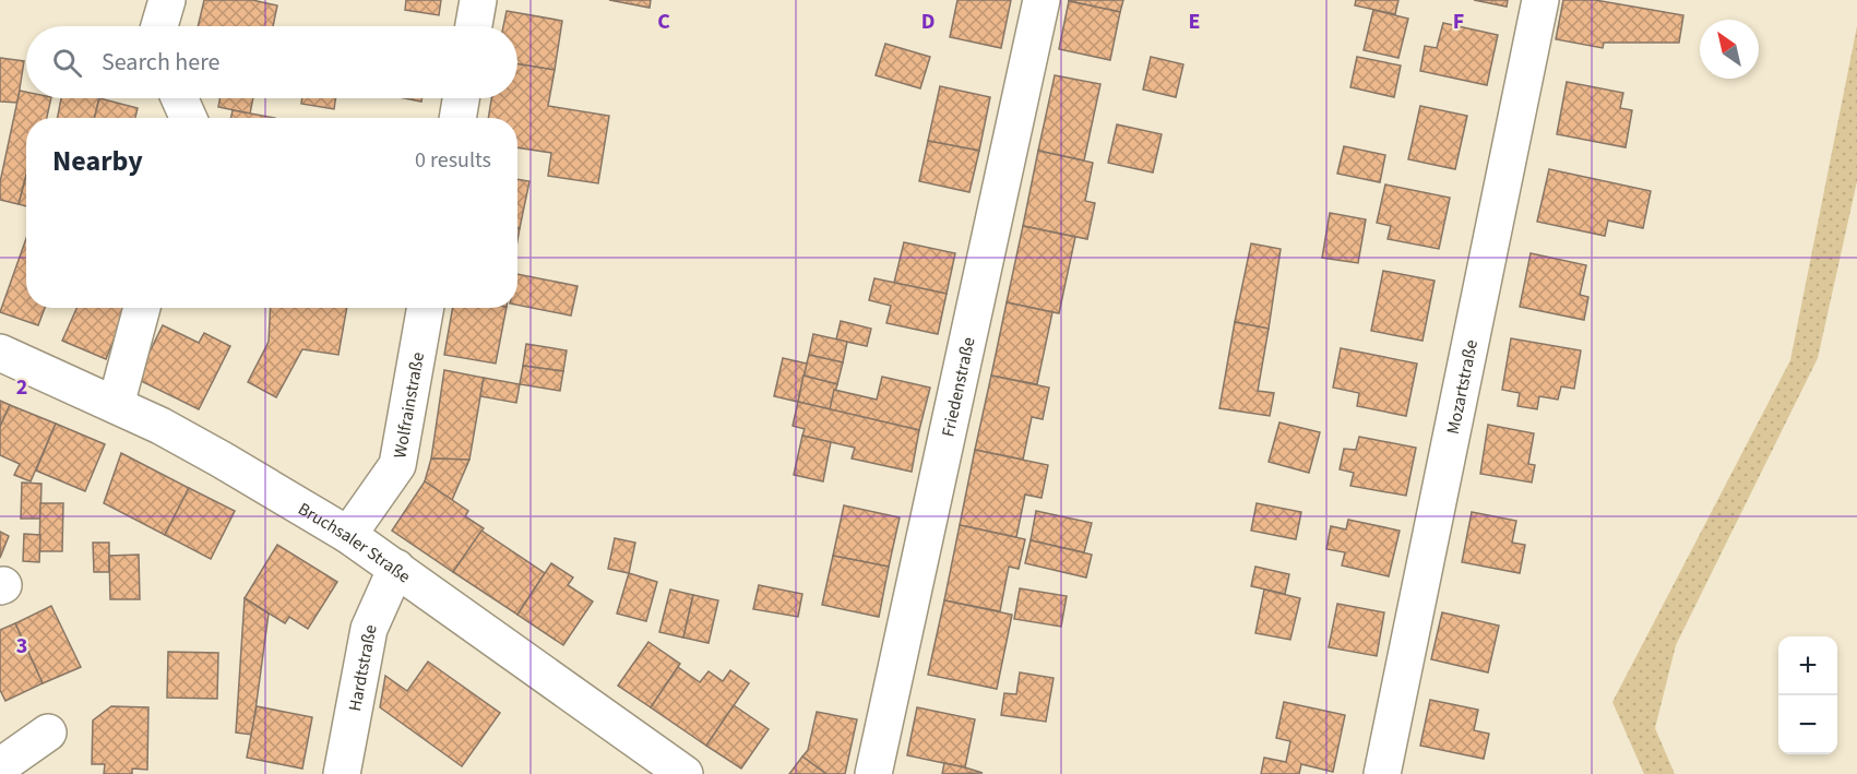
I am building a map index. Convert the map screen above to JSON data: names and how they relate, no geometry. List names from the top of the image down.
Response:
{
  "streets": {
    "street": [
      "Mozartstraße",
      "Friedenstraße",
      "Wolfrainstraße",
      "Bruchsaler Straße",
      "Hardtstraße"
    ]
  },
  "crossings": [
    ["Wolfrainstraße", "Bruchsaler Straße"],
    ["Bruchsaler Straße", "Hardtstraße"]
  ],
  "north": "top left",
  "page": {
    "search": "Search here",
    "heading": ["Nearby", "0 results"],
    "map_buttons": ["+", "−"]
  },
  "grid": {
    "columns": [
      "C",
      "D",
      "E",
      "F"
    ],
    "rows": ["2", "3"]
  }
}
